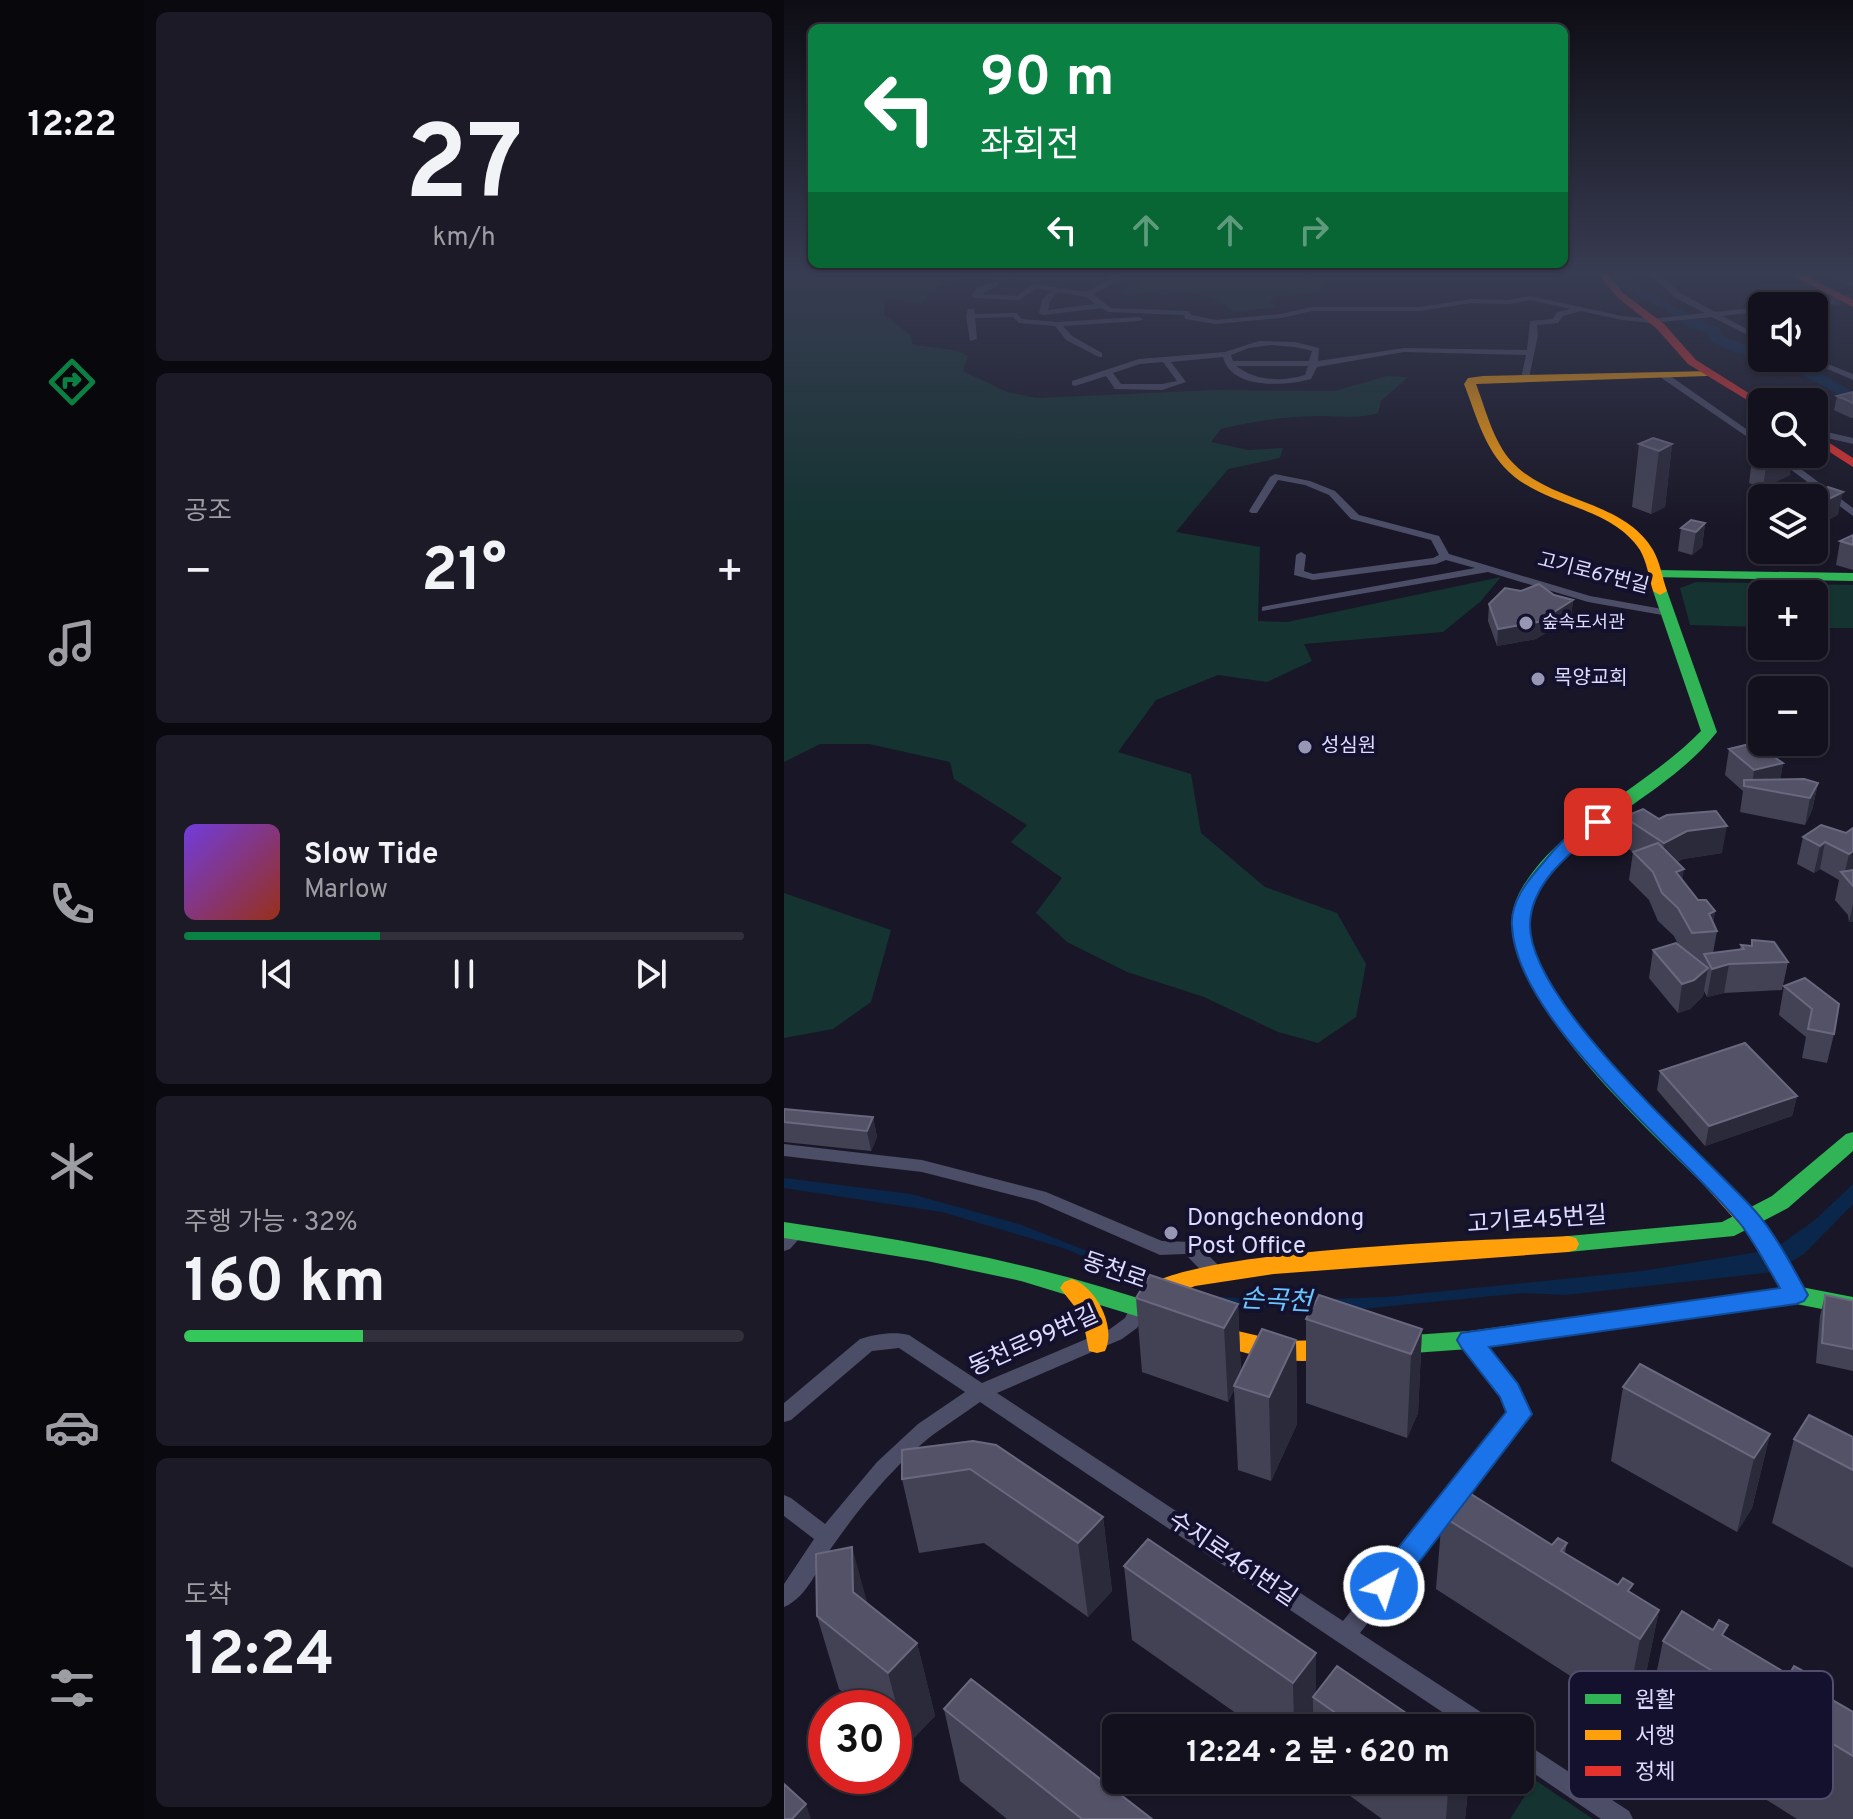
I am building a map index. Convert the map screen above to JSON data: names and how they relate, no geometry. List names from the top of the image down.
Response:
{
  "streets": {
    "street": [
      "고기로67번길",
      "고기로45번길",
      "동천로",
      "동천로99번길",
      "수지로461번길"
    ]
  },
  "crossings": [
    ["고기로67번길", "고기로45번길"],
    ["고기로45번길", "동천로"],
    ["고기로45번길", "동천로99번길"],
    ["동천로", "동천로99번길"],
    ["동천로99번길", "수지로461번길"]
  ],
  "water": ["손곡천"],
  "places": [
    "숲속도서관",
    "목양교회",
    "성심원",
    "Dongcheondong Post Office"
  ],
  "legend": ["원활", "서행", "정체"],
  "page": {
    "tabs": "12:22",
    "tile": [
      ["27", "km/h"],
      "공조",
      ["주행 가능 · 32%", "160 km"],
      ["도착", "12:24"]
    ],
    "turn": ["90 m", "좌회전"],
    "map_buttons": ["+", "−"],
    "heat": ["−", "21°", "+"],
    "song": ["Slow Tide", "Marlow"],
    "limit": "30",
    "trip": "12:24 · 2 분 · 620 m"
  }
}
